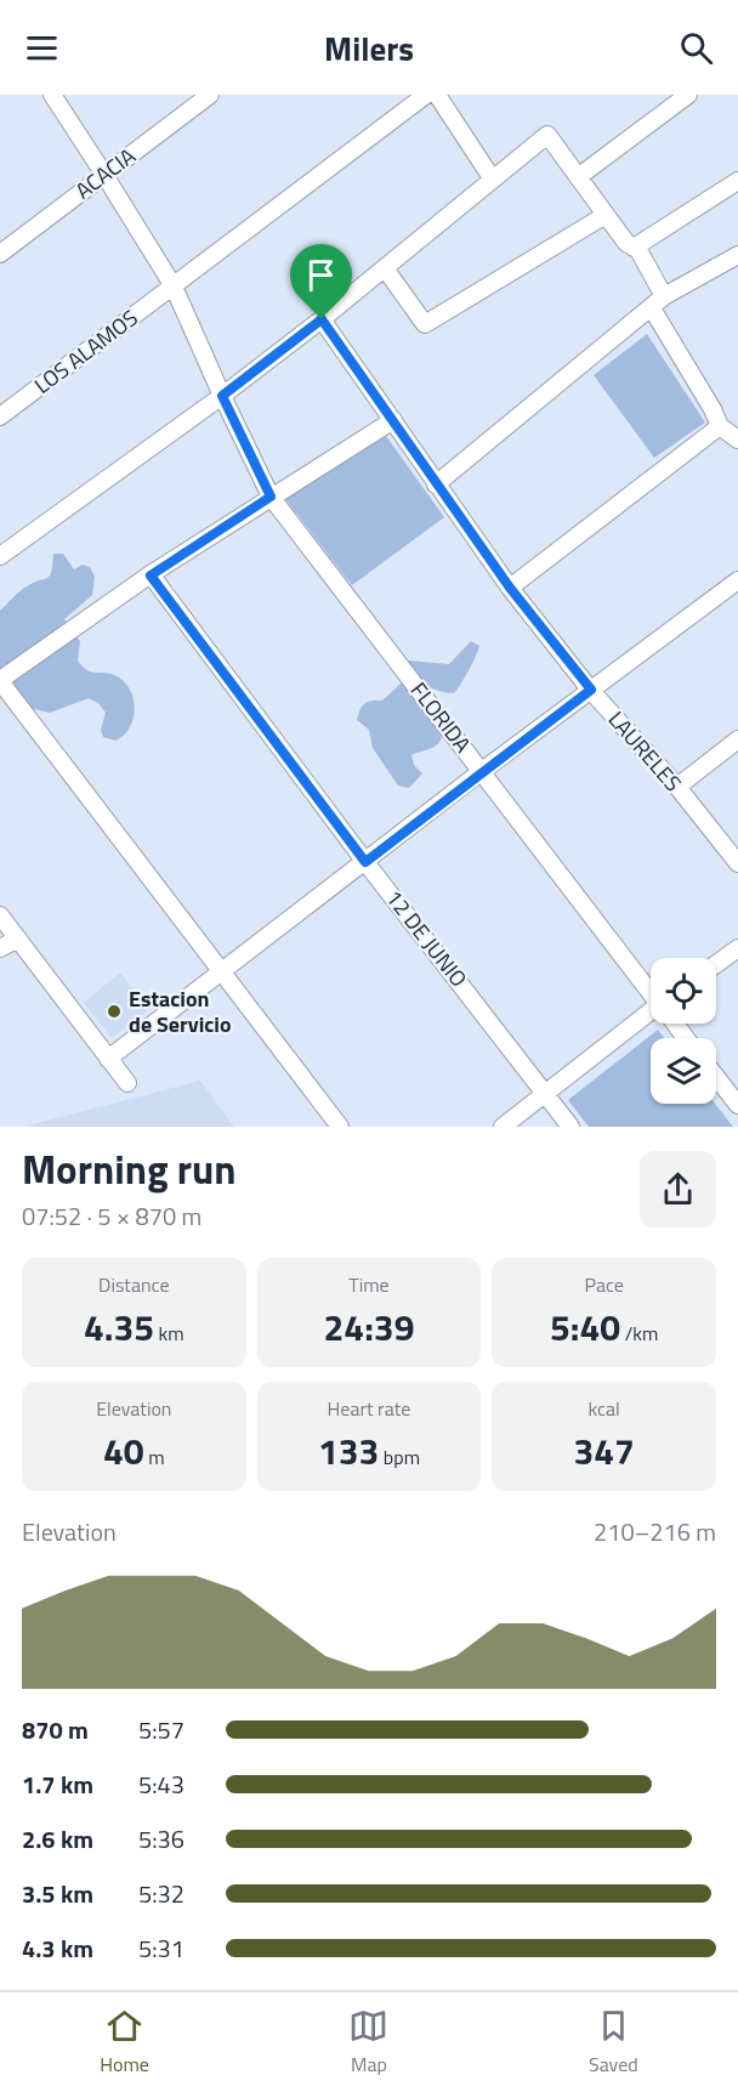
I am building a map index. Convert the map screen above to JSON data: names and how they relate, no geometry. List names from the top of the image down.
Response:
{
  "streets": {
    "street": [
      "ACACIA",
      "LOS ALAMOS",
      "FLORIDA",
      "LAURELES",
      "12 DE JUNIO"
    ]
  },
  "crossings": [
    ["ACACIA", "FLORIDA"],
    ["LOS ALAMOS", "FLORIDA"]
  ],
  "places": ["Estacion de Servicio"],
  "page": {
    "header": "Milers",
    "heading": ["Morning run", "07:52 · 5 × 870 m"],
    "stats": [
      ["Distance", "4.35 km"],
      ["Time", "24:39"],
      ["Pace", "5:40 /km"],
      ["Elevation", "40 m"],
      ["Heart rate", "133 bpm"],
      ["kcal", "347"]
    ],
    "chart": ["Elevation", "210–216 m"],
    "list": [
      {
        "name": "870 m",
        "note": "5:57"
      },
      {
        "name": "1.7 km",
        "note": "5:43"
      },
      {
        "name": "2.6 km",
        "note": "5:36"
      },
      {
        "name": "3.5 km",
        "note": "5:32"
      },
      {
        "name": "4.3 km",
        "note": "5:31"
      }
    ],
    "tabs": ["Home", "Map", "Saved"]
  }
}
